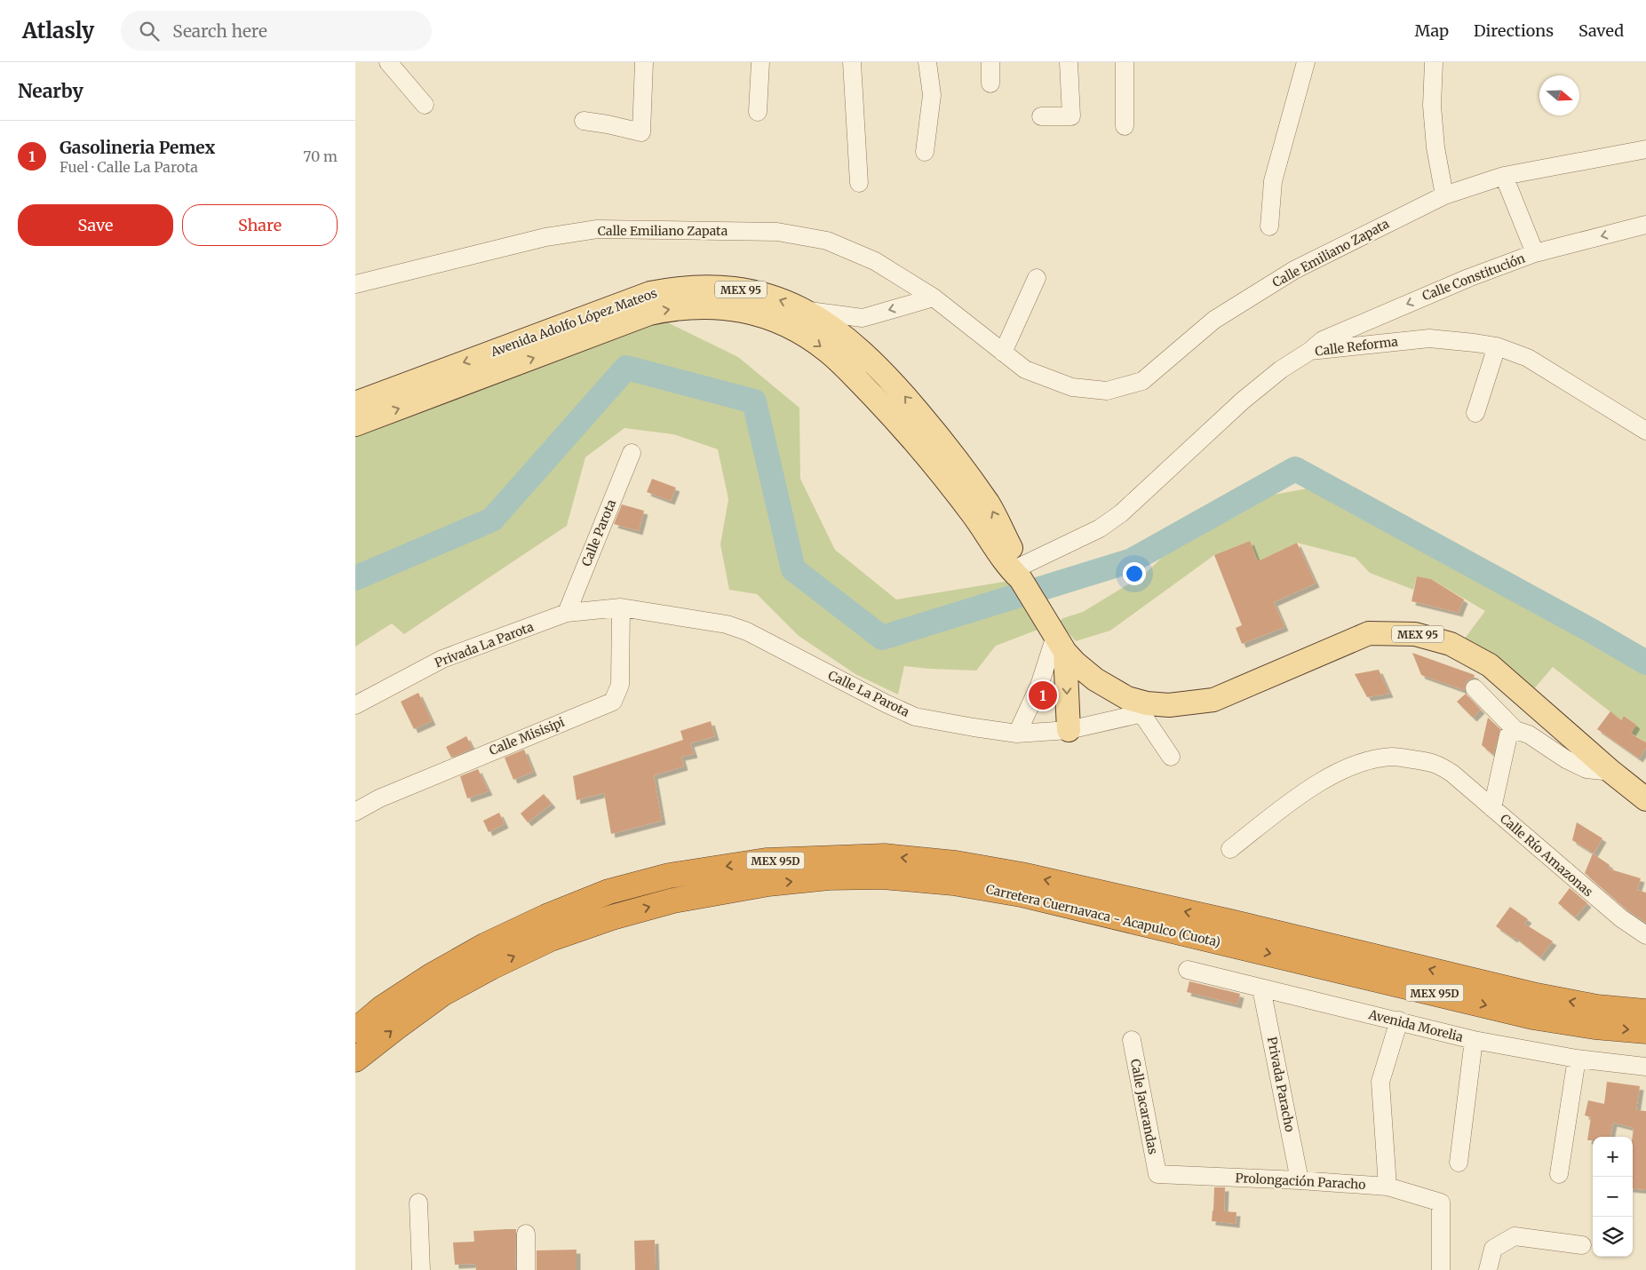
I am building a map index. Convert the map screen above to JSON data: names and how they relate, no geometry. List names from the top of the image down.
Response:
{
  "streets": {
    "highway": ["MEX 95D", "Carretera Cuernavaca - Acapulco (Cuota)"],
    "main road": ["MEX 95", "Avenida Adolfo López Mateos"],
    "street": [
      "Calle Emiliano Zapata",
      "Calle Constitución",
      "Calle Reforma",
      "Calle Parota",
      "Privada La Parota",
      "Calle La Parota",
      "Calle Misisipi",
      "Calle Río Amazonas",
      "Avenida Morelia",
      "Privada Paracho",
      "Calle Jacarandas",
      "Prolongación Paracho"
    ]
  },
  "crossings": [
    ["Calle Constitución", "Calle Reforma"],
    ["MEX 95", "Avenida Adolfo López Mateos"],
    ["MEX 95", "Calle Reforma"],
    ["MEX 95", "Calle La Parota"],
    ["Avenida Adolfo López Mateos", "Calle Reforma"],
    ["Calle Parota", "Privada La Parota"],
    ["Privada La Parota", "Calle La Parota"],
    ["Privada La Parota", "Calle Misisipi"],
    ["Calle La Parota", "Calle Misisipi"],
    ["Avenida Morelia", "Privada Paracho"],
    ["Privada Paracho", "Prolongación Paracho"],
    ["Calle Jacarandas", "Prolongación Paracho"]
  ],
  "one_way": ["Calle Constitución"],
  "north": "right",
  "page": {
    "header": "Atlasly",
    "search": "Search here",
    "nav": ["Map", "Directions", "Saved"],
    "heading": "Nearby",
    "list": [
      {
        "mark": "1",
        "name": "Gasolineria Pemex",
        "note": "Fuel · Calle La Parota",
        "value": "70 m"
      }
    ],
    "buttons": ["Save", "Share"],
    "pins": "1",
    "map_buttons": ["+", "−"]
  }
}
